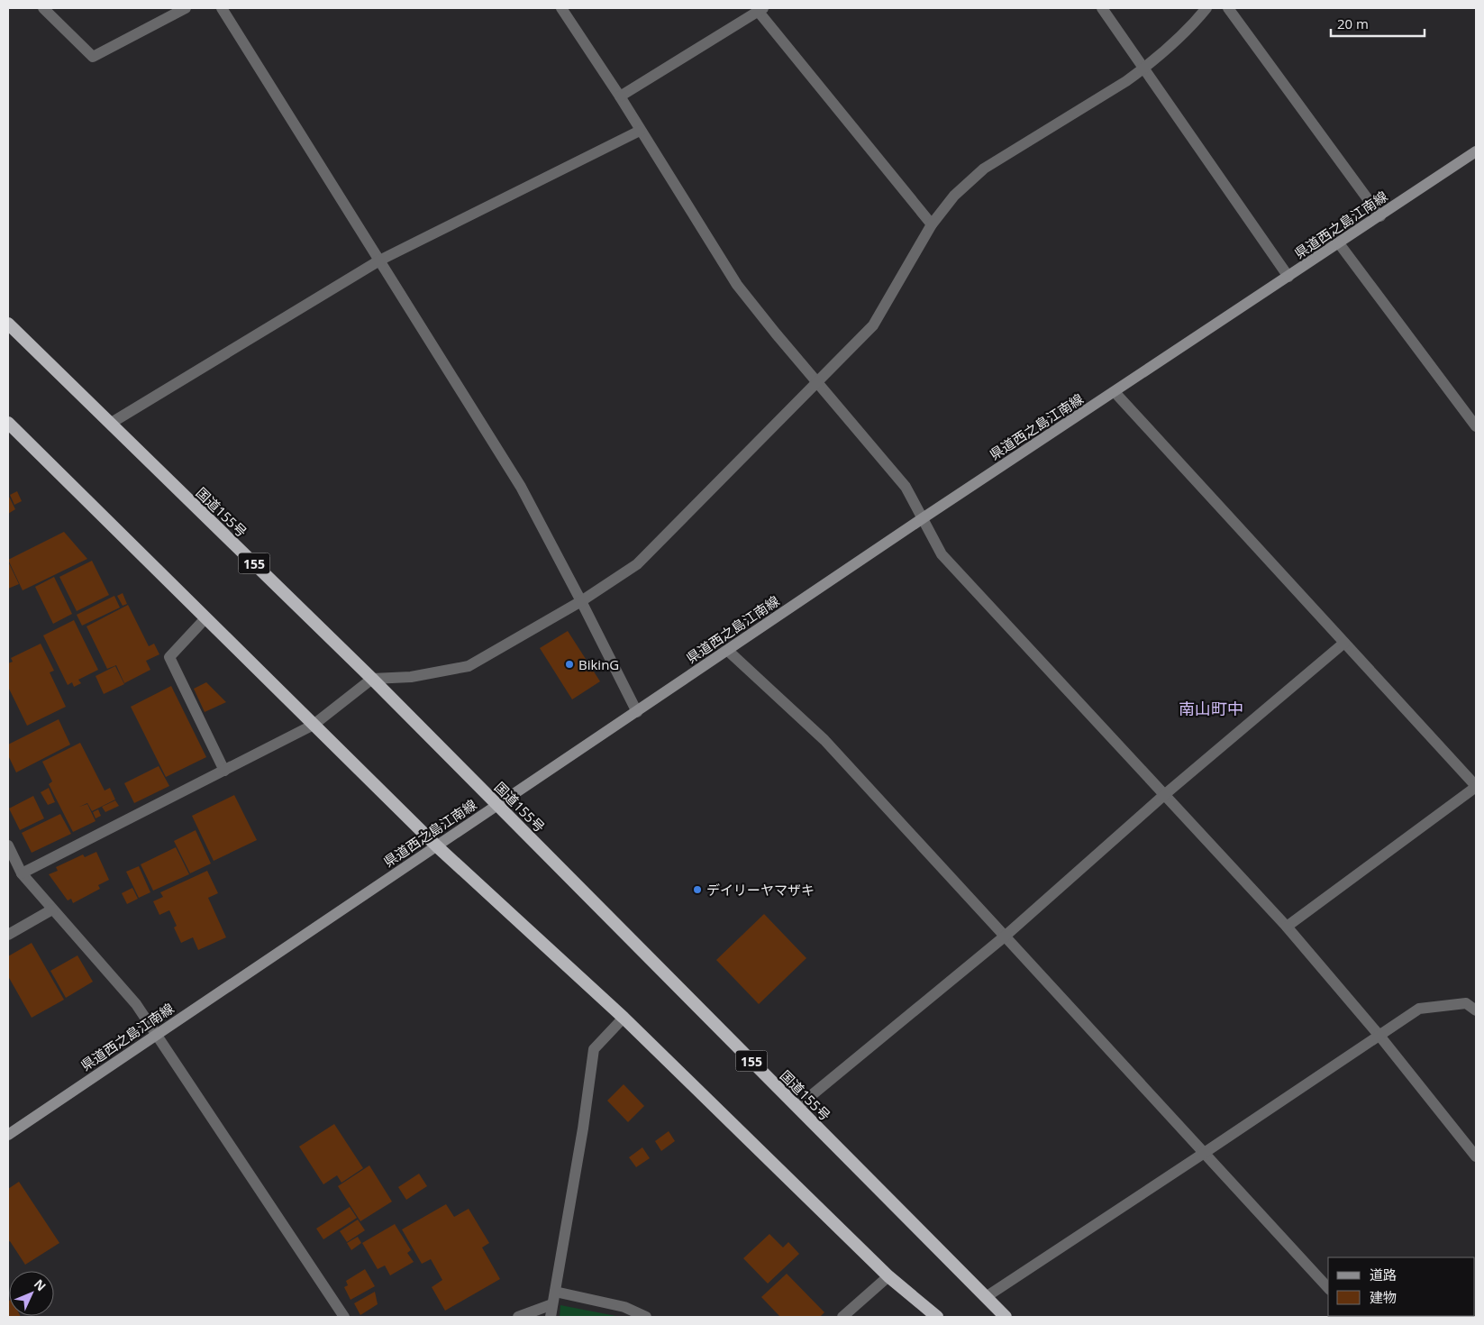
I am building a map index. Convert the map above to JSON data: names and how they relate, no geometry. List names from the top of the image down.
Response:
{
  "streets": {
    "highway": ["国道155号", "155"],
    "main road": ["県道西之島江南線"]
  },
  "crossings": [
    ["県道西之島江南線", "国道155号"]
  ],
  "districts": ["南山町中"],
  "places": ["BikinG", "デイリーヤマザキ"],
  "legend": ["道路", "建物"],
  "scale_bar": "20 m",
  "north": "top right"
}
